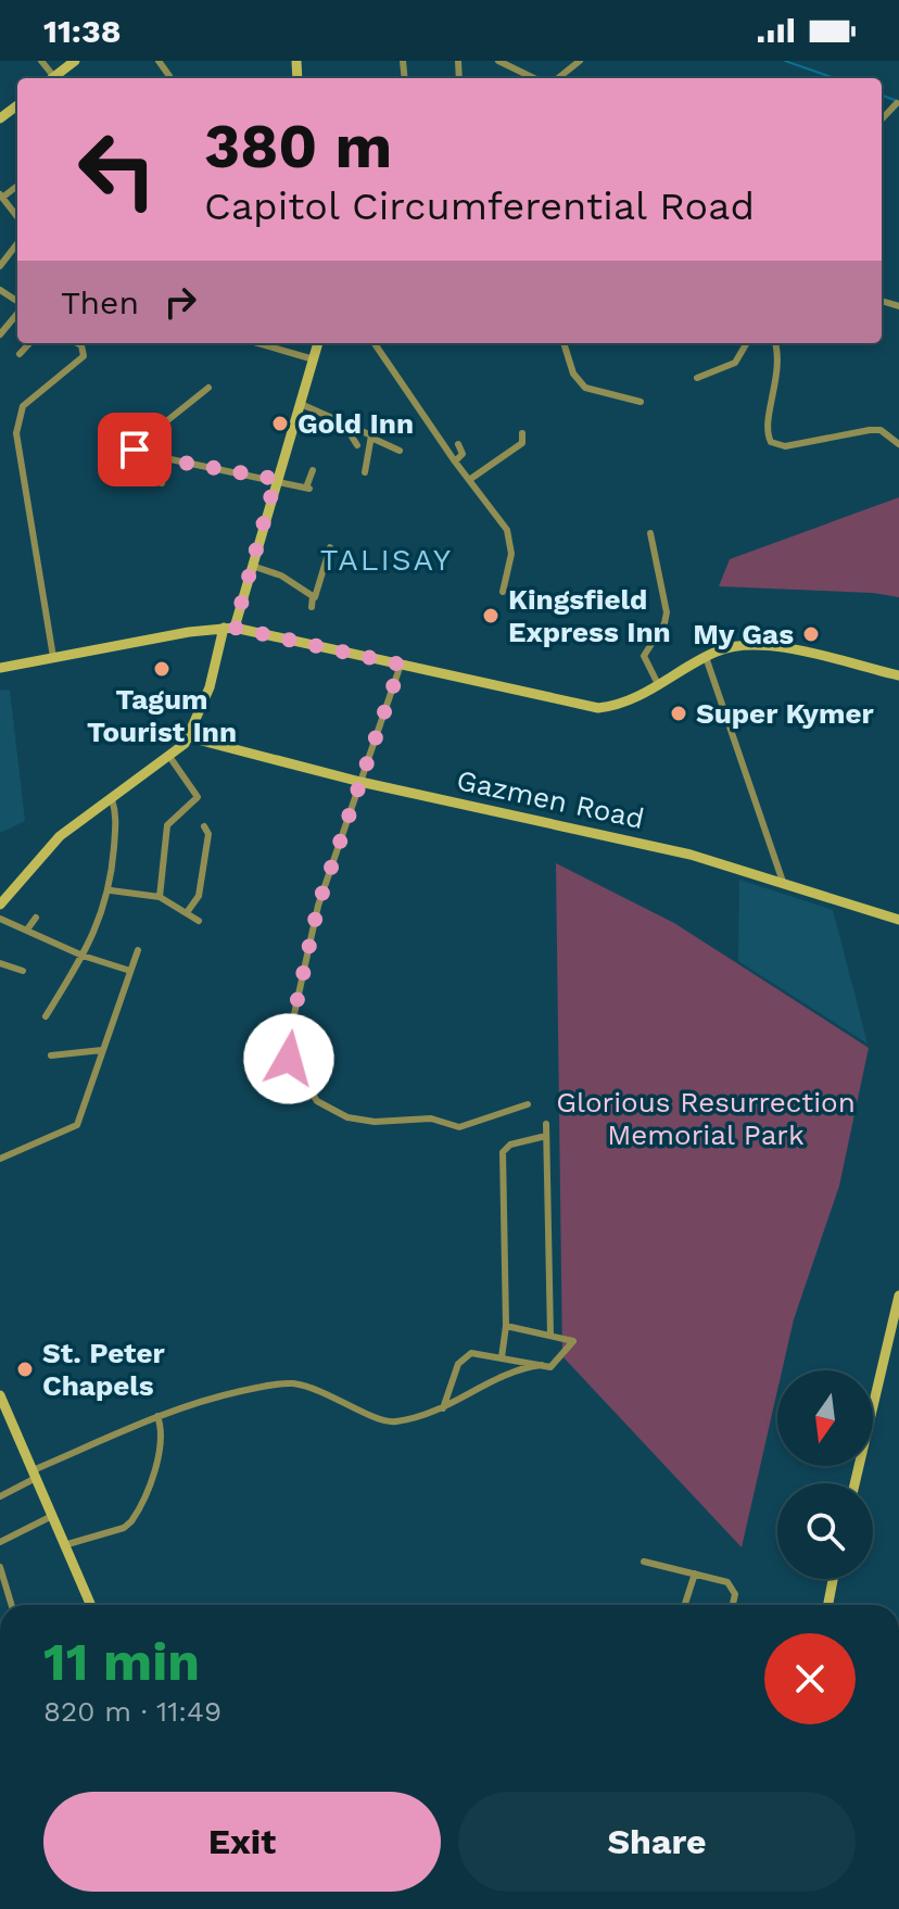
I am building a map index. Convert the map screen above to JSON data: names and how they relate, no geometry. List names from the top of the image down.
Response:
{
  "streets": {
    "street": ["Gazmen Road"]
  },
  "districts": ["TALISAY"],
  "parks": ["Glorious Resurrection Memorial Park"],
  "places": [
    "Gold Inn",
    "Kingsfield Express Inn",
    "My Gas",
    "Tagum Tourist Inn",
    "Super Kymer",
    "St. Peter Chapels"
  ],
  "north": "bottom",
  "page": {
    "status": "11:38",
    "turn": ["380 m", "Capitol Circumferential Road"],
    "then": "Then",
    "heading": ["11 min", "820 m · 11:49"],
    "buttons": ["Exit", "Share"]
  }
}
